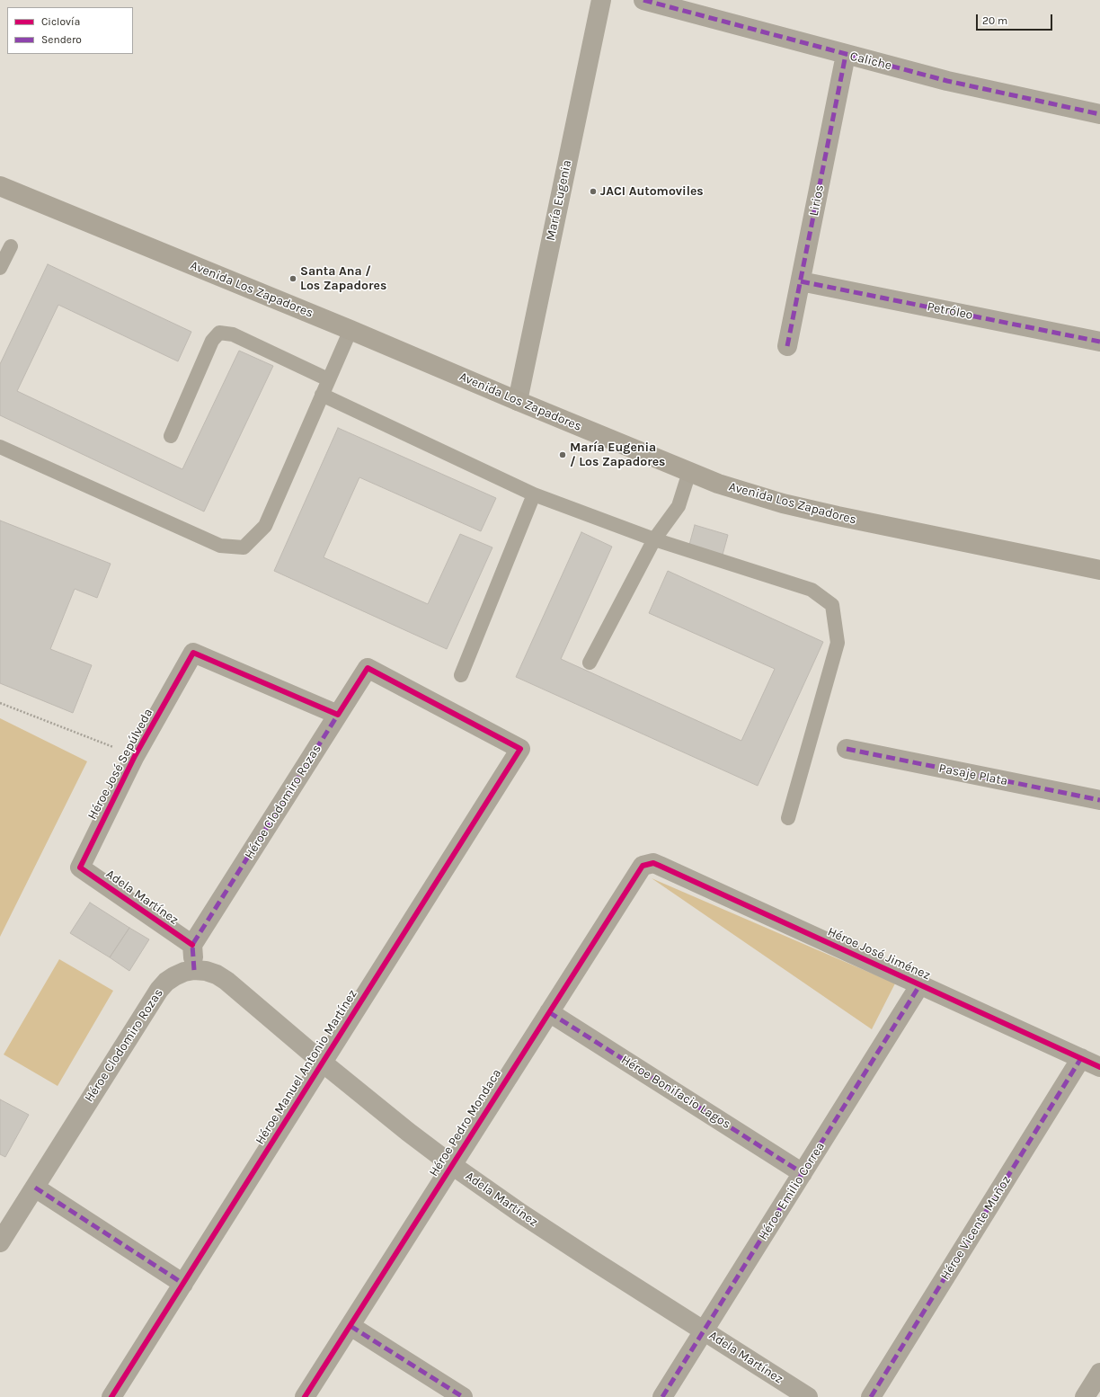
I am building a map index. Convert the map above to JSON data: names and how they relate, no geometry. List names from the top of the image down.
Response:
{
  "streets": {
    "main road": ["Avenida Los Zapadores"],
    "street": [
      "Caliche",
      "María Eugenia",
      "Lirios",
      "Petróleo",
      "Héroe José Sepúlveda",
      "Pasaje Plata",
      "Héroe Clodomiro Rozas",
      "Adela Martínez",
      "Héroe José Jiménez",
      "Héroe Manuel Antonio Martínez",
      "Héroe Bonifacio Lagos",
      "Héroe Pedro Mondaca",
      "Héroe Emilio Correa",
      "Héroe Vicente Muñoz"
    ]
  },
  "crossings": [
    ["Caliche", "Lirios"],
    ["María Eugenia", "Avenida Los Zapadores"],
    ["Lirios", "Petróleo"],
    ["Héroe José Sepúlveda", "Héroe Clodomiro Rozas"],
    ["Héroe José Sepúlveda", "Adela Martínez"],
    ["Héroe Clodomiro Rozas", "Adela Martínez"],
    ["Héroe Clodomiro Rozas", "Héroe Manuel Antonio Martínez"],
    ["Adela Martínez", "Héroe Manuel Antonio Martínez"],
    ["Adela Martínez", "Héroe Pedro Mondaca"],
    ["Adela Martínez", "Héroe Emilio Correa"],
    ["Héroe José Jiménez", "Héroe Pedro Mondaca"],
    ["Héroe José Jiménez", "Héroe Emilio Correa"],
    ["Héroe José Jiménez", "Héroe Vicente Muñoz"],
    ["Héroe Bonifacio Lagos", "Héroe Pedro Mondaca"],
    ["Héroe Bonifacio Lagos", "Héroe Emilio Correa"]
  ],
  "places": ["JACI Automoviles", "Santa Ana / Los Zapadores", "María Eugenia / Los Zapadores"],
  "legend": ["Ciclovía", "Sendero"],
  "scale_bar": "20 m"
}
